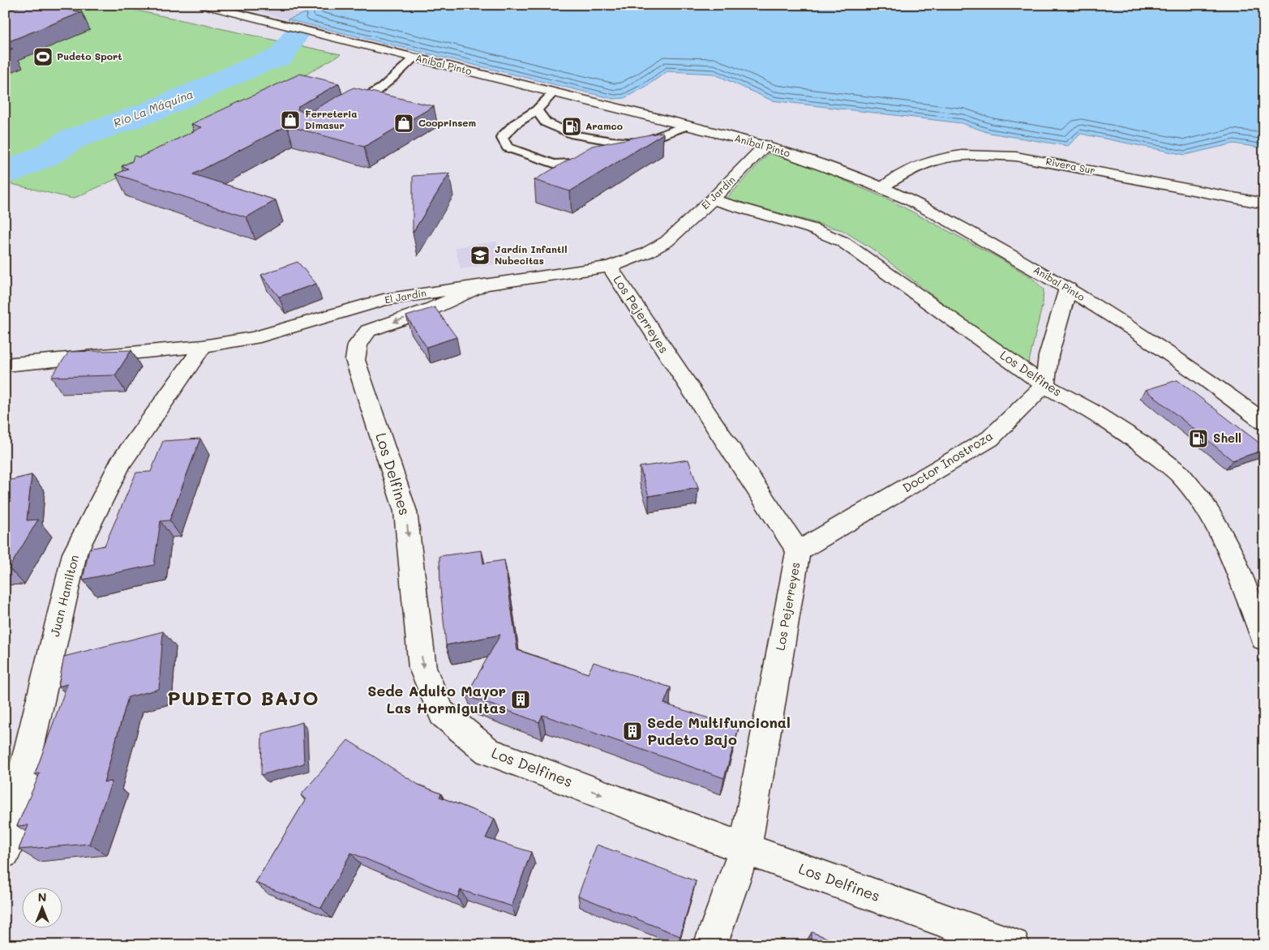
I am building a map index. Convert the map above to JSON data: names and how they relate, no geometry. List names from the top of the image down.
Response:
{
  "streets": {
    "street": [
      "Aníbal Pinto",
      "Rivera Sur",
      "El Jardín",
      "Los Pejerreyes",
      "Los Delfines",
      "Doctor Inostroza",
      "Juan Hamilton"
    ]
  },
  "crossings": [
    ["Aníbal Pinto", "Rivera Sur"],
    ["Aníbal Pinto", "El Jardín"],
    ["El Jardín", "Los Pejerreyes"],
    ["El Jardín", "Los Delfines"],
    ["El Jardín", "Juan Hamilton"],
    ["Los Pejerreyes", "Los Delfines"],
    ["Los Pejerreyes", "Doctor Inostroza"],
    ["Los Delfines", "Doctor Inostroza"]
  ],
  "districts": ["PUDETO BAJO"],
  "water": ["Río La Máquina"],
  "places": {
    "sports": ["Pudeto Sport"],
    "shop": ["Ferreteria Dimasur", "Cooprinsem"],
    "fuel station": ["Aramco", "Shell"],
    "school or university": ["Jardín Infantil Nubecitas"],
    "building": ["Sede Adulto Mayor Las Hormiguitas", "Sede Multifuncional Pudeto Bajo"]
  },
  "north": "top"
}
